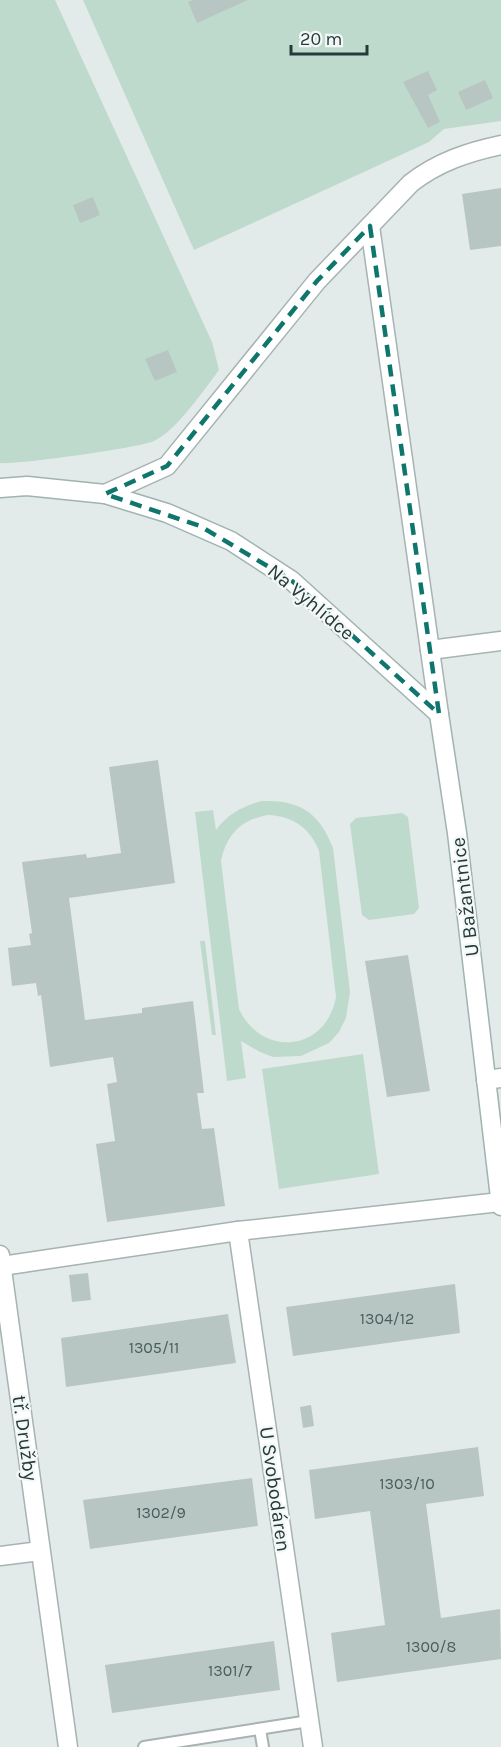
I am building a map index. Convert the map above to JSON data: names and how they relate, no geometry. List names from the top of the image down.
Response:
{
  "streets": {
    "street": [
      "Na Vyhlídce",
      "U Bažantnice",
      "tř. Družby",
      "U Svobodáren"
    ]
  },
  "crossings": [
    ["Na Vyhlídce", "U Bažantnice"]
  ],
  "house_numbers": [
    "1304/12",
    "1305/11",
    "1303/10",
    "1302/9",
    "1300/8",
    "1301/7"
  ],
  "scale_bar": "20 m"
}
